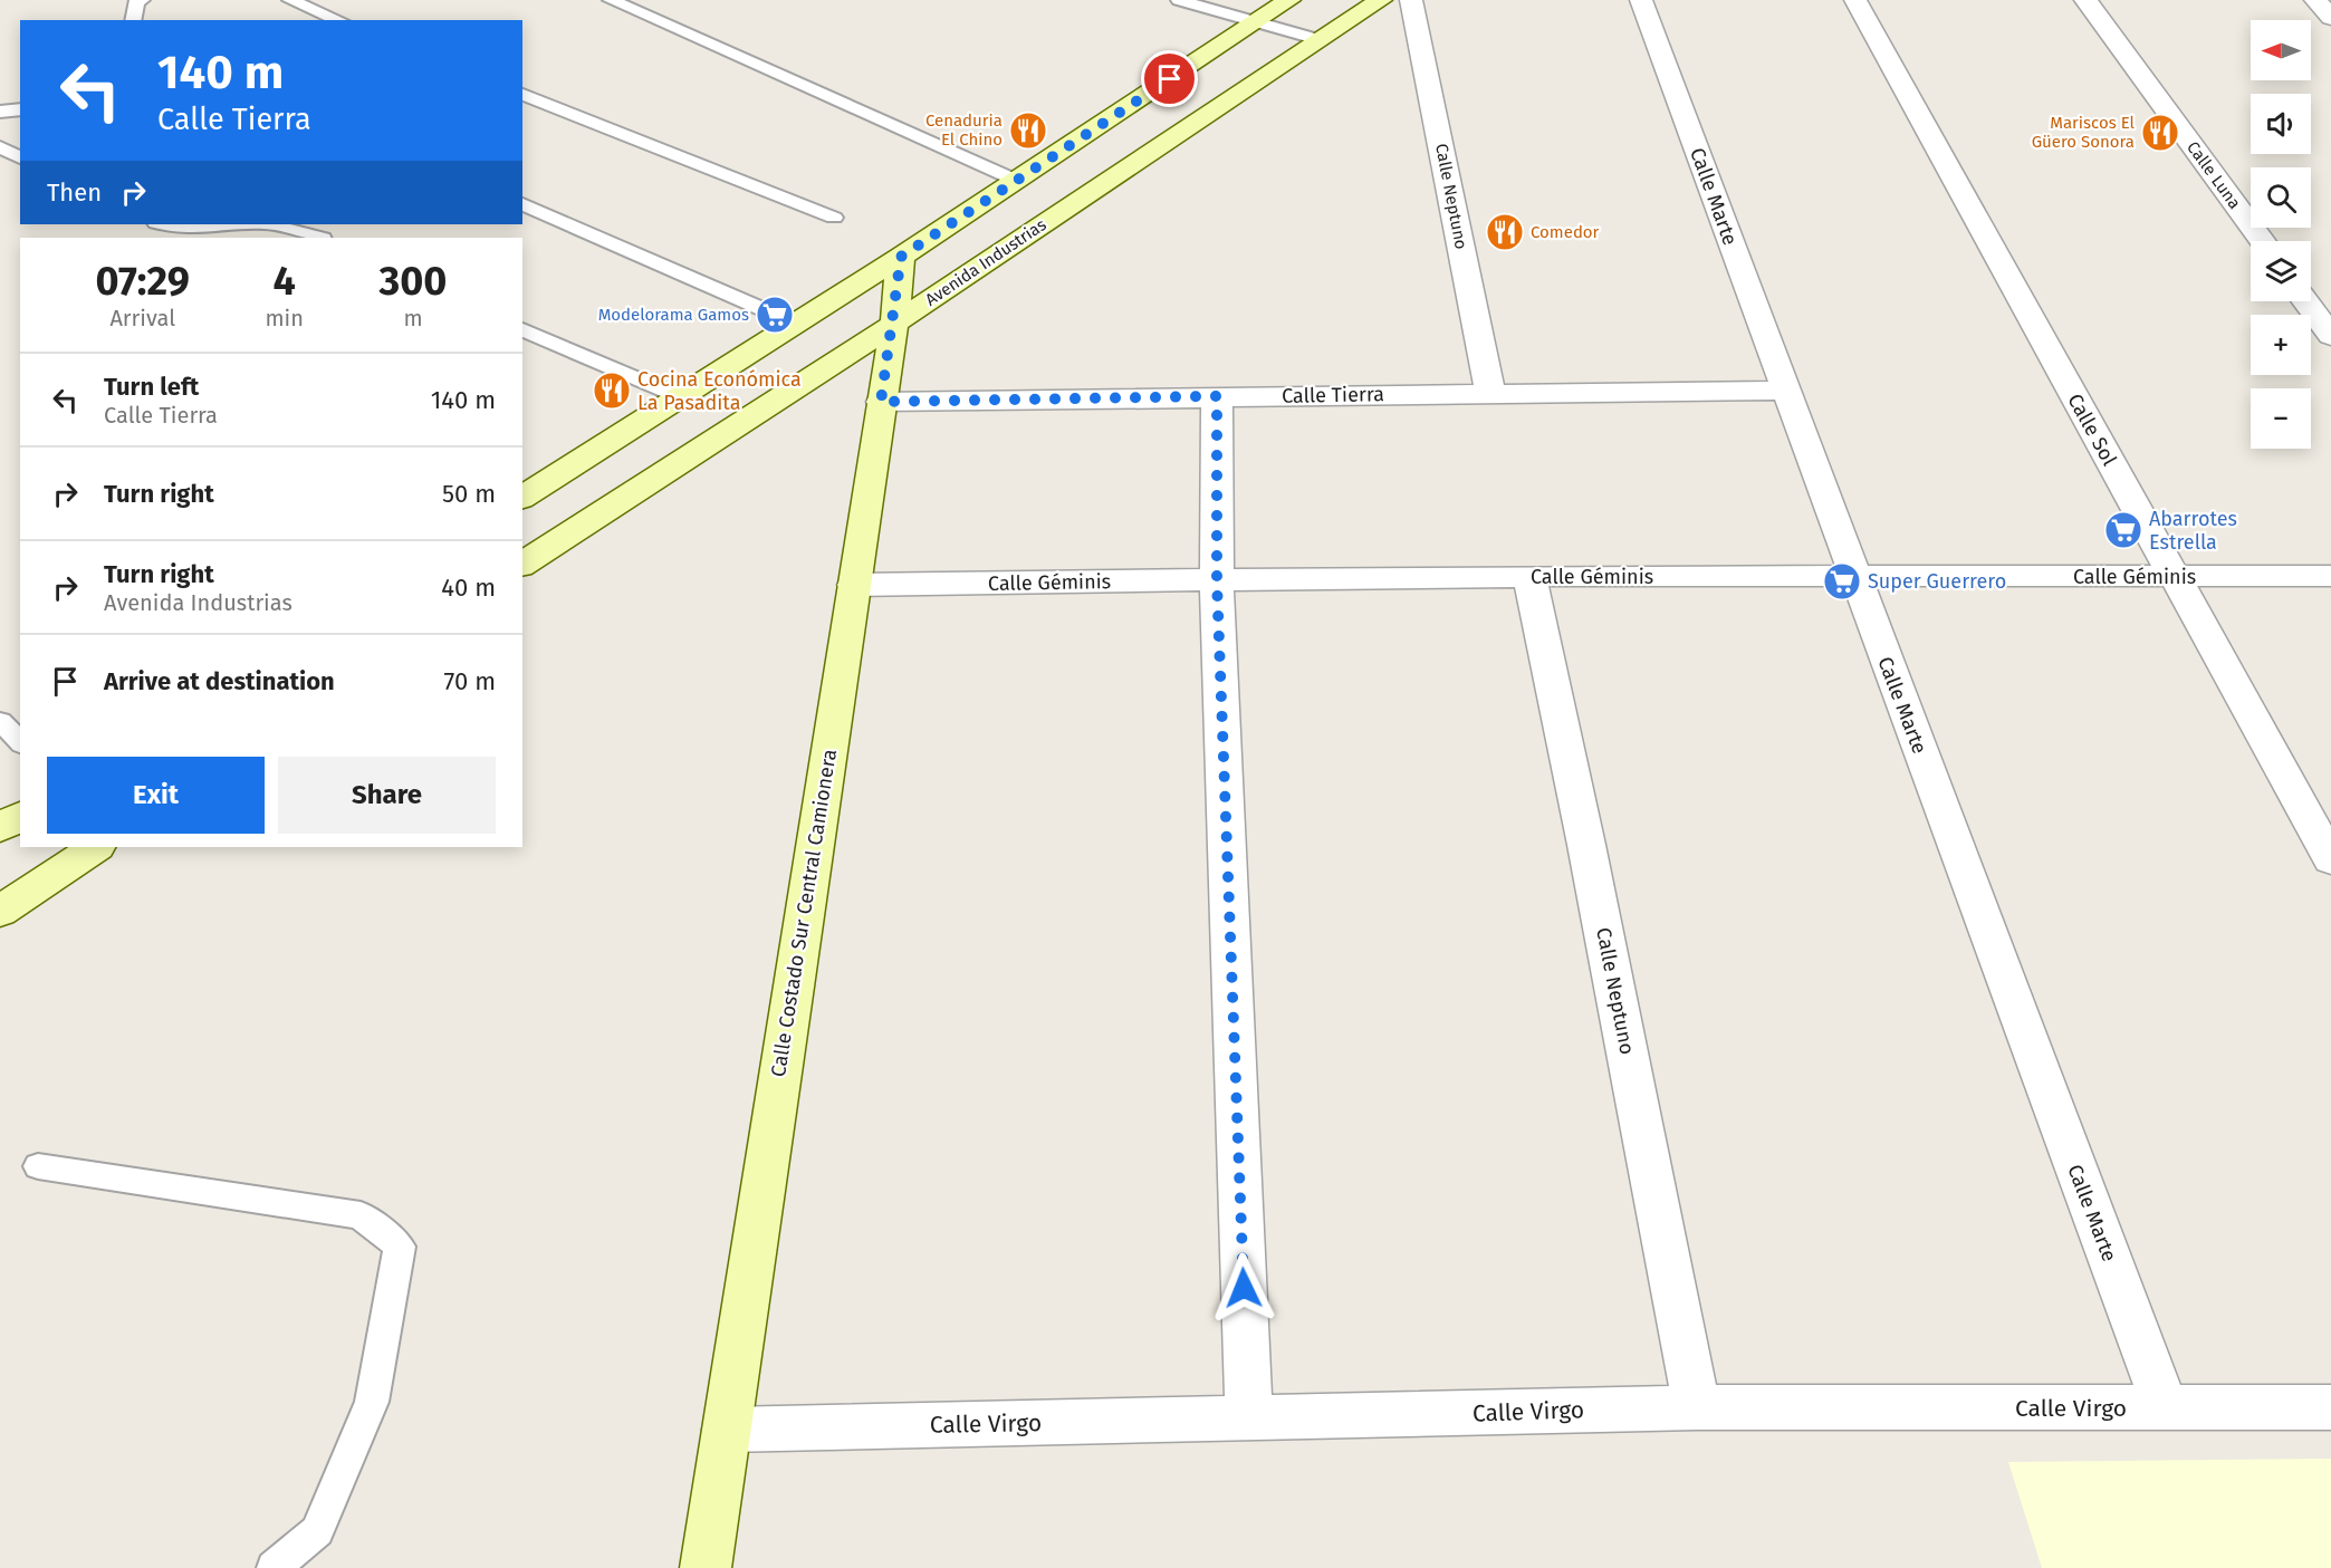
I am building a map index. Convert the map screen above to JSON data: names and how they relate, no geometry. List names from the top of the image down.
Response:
{
  "streets": {
    "main road": ["Avenida Industrias", "Calle Costado Sur Central Camionera"],
    "street": [
      "Calle Luna",
      "Calle Neptuno",
      "Calle Marte",
      "Calle Tierra",
      "Calle Sol",
      "Calle Géminis",
      "Calle Virgo"
    ]
  },
  "crossings": [
    ["Calle Neptuno", "Calle Tierra"],
    ["Calle Neptuno", "Calle Géminis"],
    ["Calle Neptuno", "Calle Virgo"],
    ["Calle Marte", "Calle Tierra"],
    ["Calle Marte", "Calle Géminis"],
    ["Calle Marte", "Calle Virgo"],
    ["Avenida Industrias", "Calle Costado Sur Central Camionera"],
    ["Calle Tierra", "Calle Costado Sur Central Camionera"],
    ["Calle Sol", "Calle Géminis"],
    ["Calle Géminis", "Calle Costado Sur Central Camionera"],
    ["Calle Costado Sur Central Camionera", "Calle Virgo"]
  ],
  "places": {
    "restaurant": [
      "Cenaduria El Chino",
      "Mariscos El Güero Sonora",
      "Comedor",
      "Cocina Económica La Pasadita"
    ],
    "supermarket": ["Modelorama Gamos", "Abarrotes Estrella", "Super Guerrero"]
  },
  "north": "left",
  "page": {
    "map_buttons": ["+", "−"],
    "turn": ["140 m", "Calle Tierra"],
    "then": "Then",
    "eta": [
      "07:29",
      "Arrival",
      "4",
      "min",
      "300",
      "m"
    ],
    "list": [
      {
        "name": "Turn left",
        "note": "Calle Tierra",
        "value": "140 m"
      },
      {
        "name": "Turn right",
        "value": "50 m"
      },
      {
        "name": "Turn right",
        "note": "Avenida Industrias",
        "value": "40 m"
      },
      {
        "name": "Arrive at destination",
        "value": "70 m"
      }
    ],
    "buttons": ["Exit", "Share"]
  }
}
